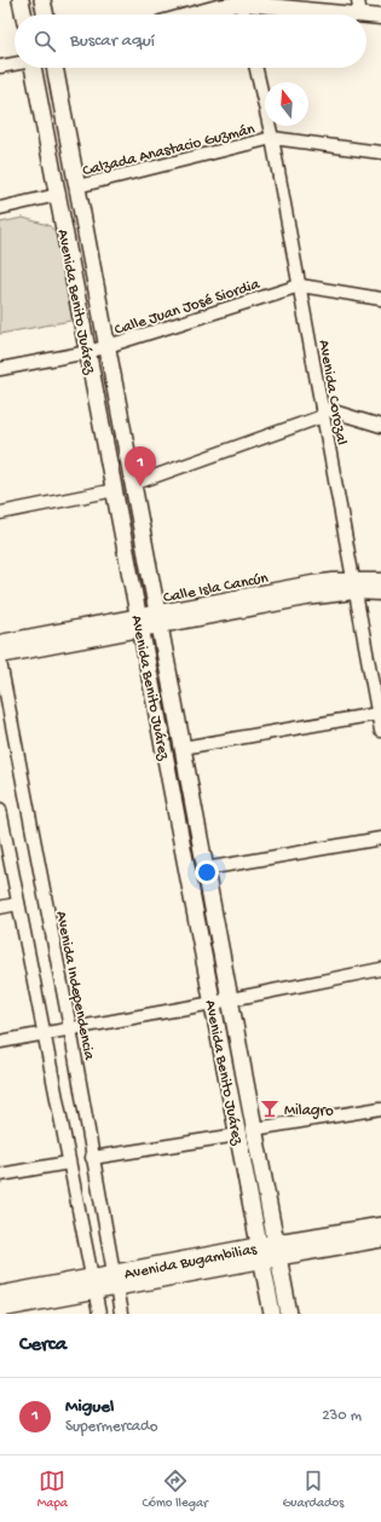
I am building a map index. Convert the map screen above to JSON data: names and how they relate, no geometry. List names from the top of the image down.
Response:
{
  "streets": {
    "main road": ["Avenida Benito Juárez", "Avenida Bugambilias"],
    "street": [
      "Calzada Anastacio Guzmán",
      "Calle Juan José Siordia",
      "Avenida Corozal",
      "Calle Isla Cancún",
      "Avenida Independencia"
    ]
  },
  "crossings": [
    ["Calzada Anastacio Guzmán", "Avenida Benito Juárez"],
    ["Calzada Anastacio Guzmán", "Avenida Corozal"],
    ["Avenida Benito Juárez", "Calle Juan José Siordia"],
    ["Avenida Benito Juárez", "Calle Isla Cancún"],
    ["Avenida Benito Juárez", "Avenida Bugambilias"],
    ["Calle Juan José Siordia", "Avenida Corozal"],
    ["Avenida Corozal", "Calle Isla Cancún"],
    ["Avenida Independencia", "Avenida Bugambilias"]
  ],
  "places": {
    "bar": ["Milagro"]
  },
  "north": "top",
  "page": {
    "search": "Buscar aquí",
    "pins": "1",
    "heading": "Cerca",
    "list": [
      {
        "mark": "1",
        "name": "Miguel",
        "note": "Supermercado",
        "value": "230 m"
      }
    ],
    "nav": ["Mapa", "Cómo llegar", "Guardados"]
  }
}
